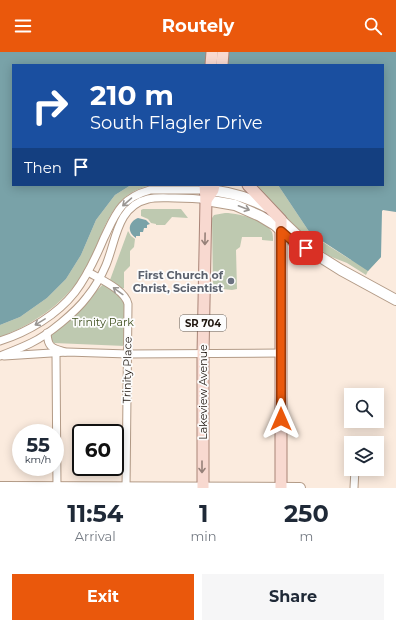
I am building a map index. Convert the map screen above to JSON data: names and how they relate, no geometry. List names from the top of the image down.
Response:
{
  "streets": {
    "main road": ["SR 704", "Lakeview Avenue"],
    "street": ["Trinity Place"]
  },
  "parks": ["Trinity Park"],
  "places": ["First Church of Christ, Scientist"],
  "page": {
    "header": "Routely",
    "turn": ["210 m", "South Flagler Drive"],
    "then": "Then",
    "speed": "55 km/h",
    "limit": "60",
    "eta": [
      "11:54",
      "Arrival",
      "1",
      "min",
      "250",
      "m"
    ],
    "buttons": ["Exit", "Share"]
  }
}
